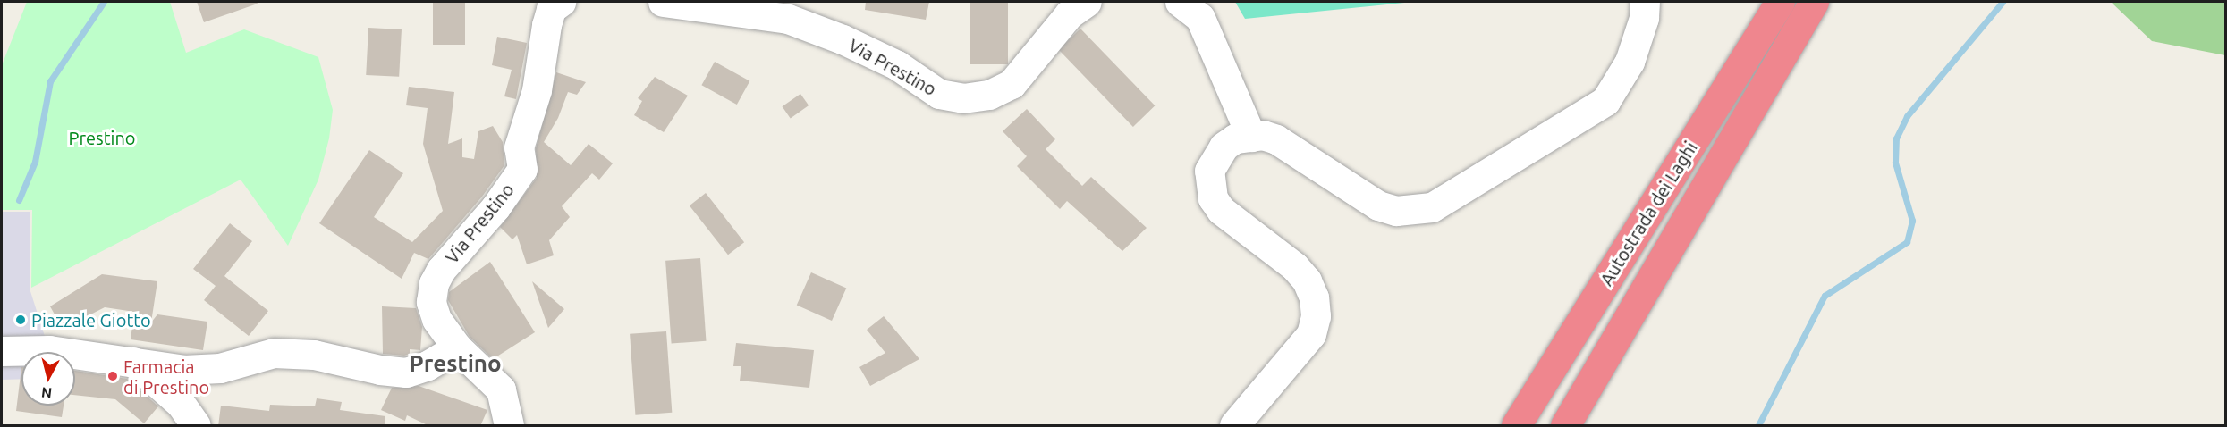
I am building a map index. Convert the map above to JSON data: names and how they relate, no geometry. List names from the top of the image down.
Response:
{
  "streets": {
    "highway": ["Autostrada dei Laghi"],
    "street": ["Via Prestino"]
  },
  "districts": ["Prestino"],
  "parks": ["Prestino"],
  "places": ["Piazzale Giotto", "Farmacia di Prestino"],
  "north": "bottom"
}
